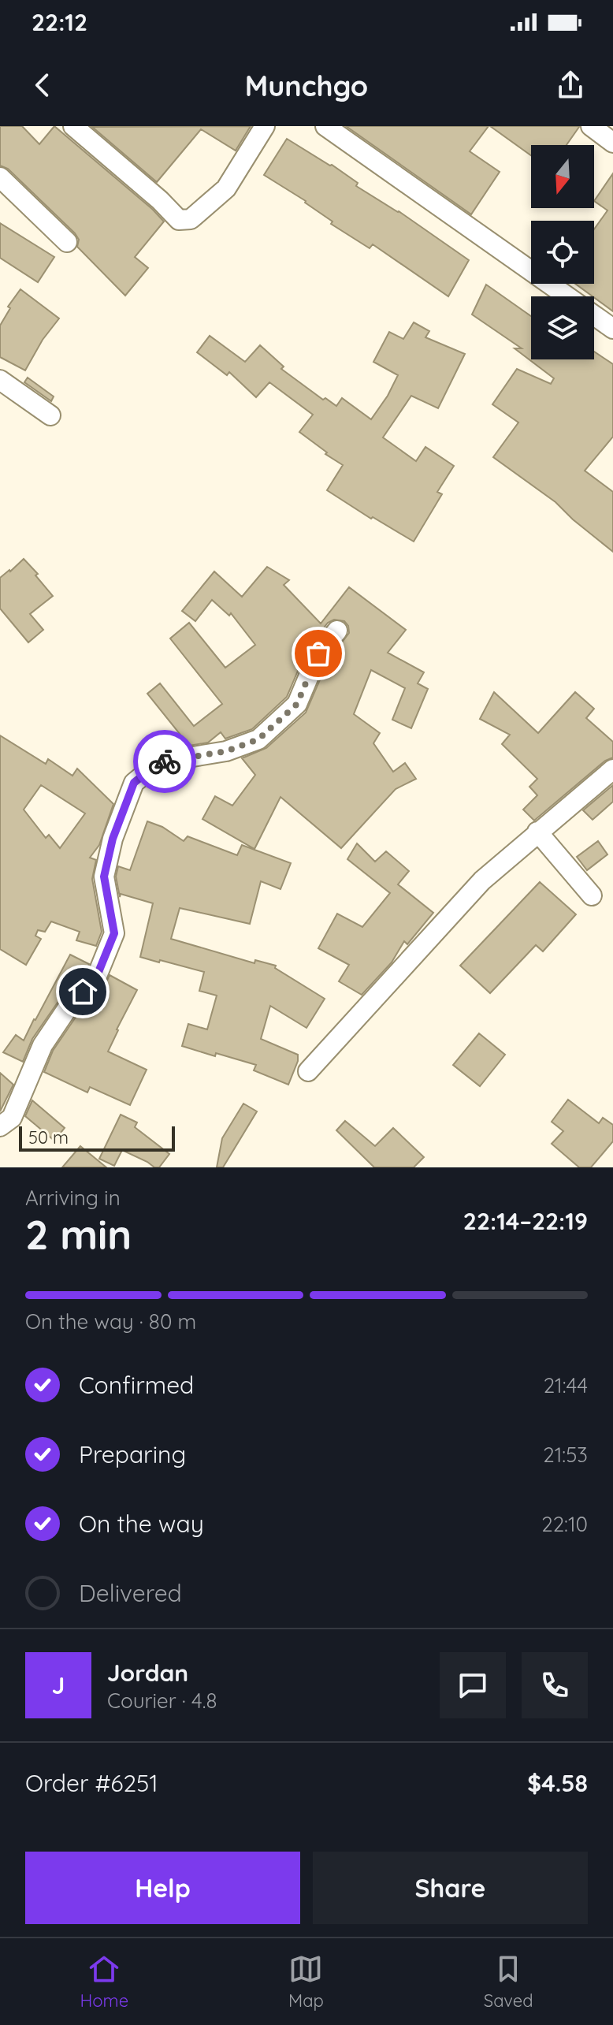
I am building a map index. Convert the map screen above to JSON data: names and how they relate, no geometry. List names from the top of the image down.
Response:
{
  "scale_bar": "50 m",
  "north": "bottom",
  "page": {
    "status": "22:12",
    "header": "Munchgo",
    "scale": "50 m",
    "heading": ["2 min", "Arriving in", "22:14–22:19"],
    "panel": [
      "Jordan",
      "Courier · 4.8",
      "Order #6251",
      "$4.58"
    ],
    "bar": "On the way · 80 m",
    "list": [
      ["Confirmed", "21:44"],
      ["Preparing", "21:53"],
      ["On the way", "22:10"],
      "Delivered"
    ],
    "round": "J",
    "buttons": ["Help", "Share"],
    "tabs": ["Home", "Map", "Saved"]
  }
}
